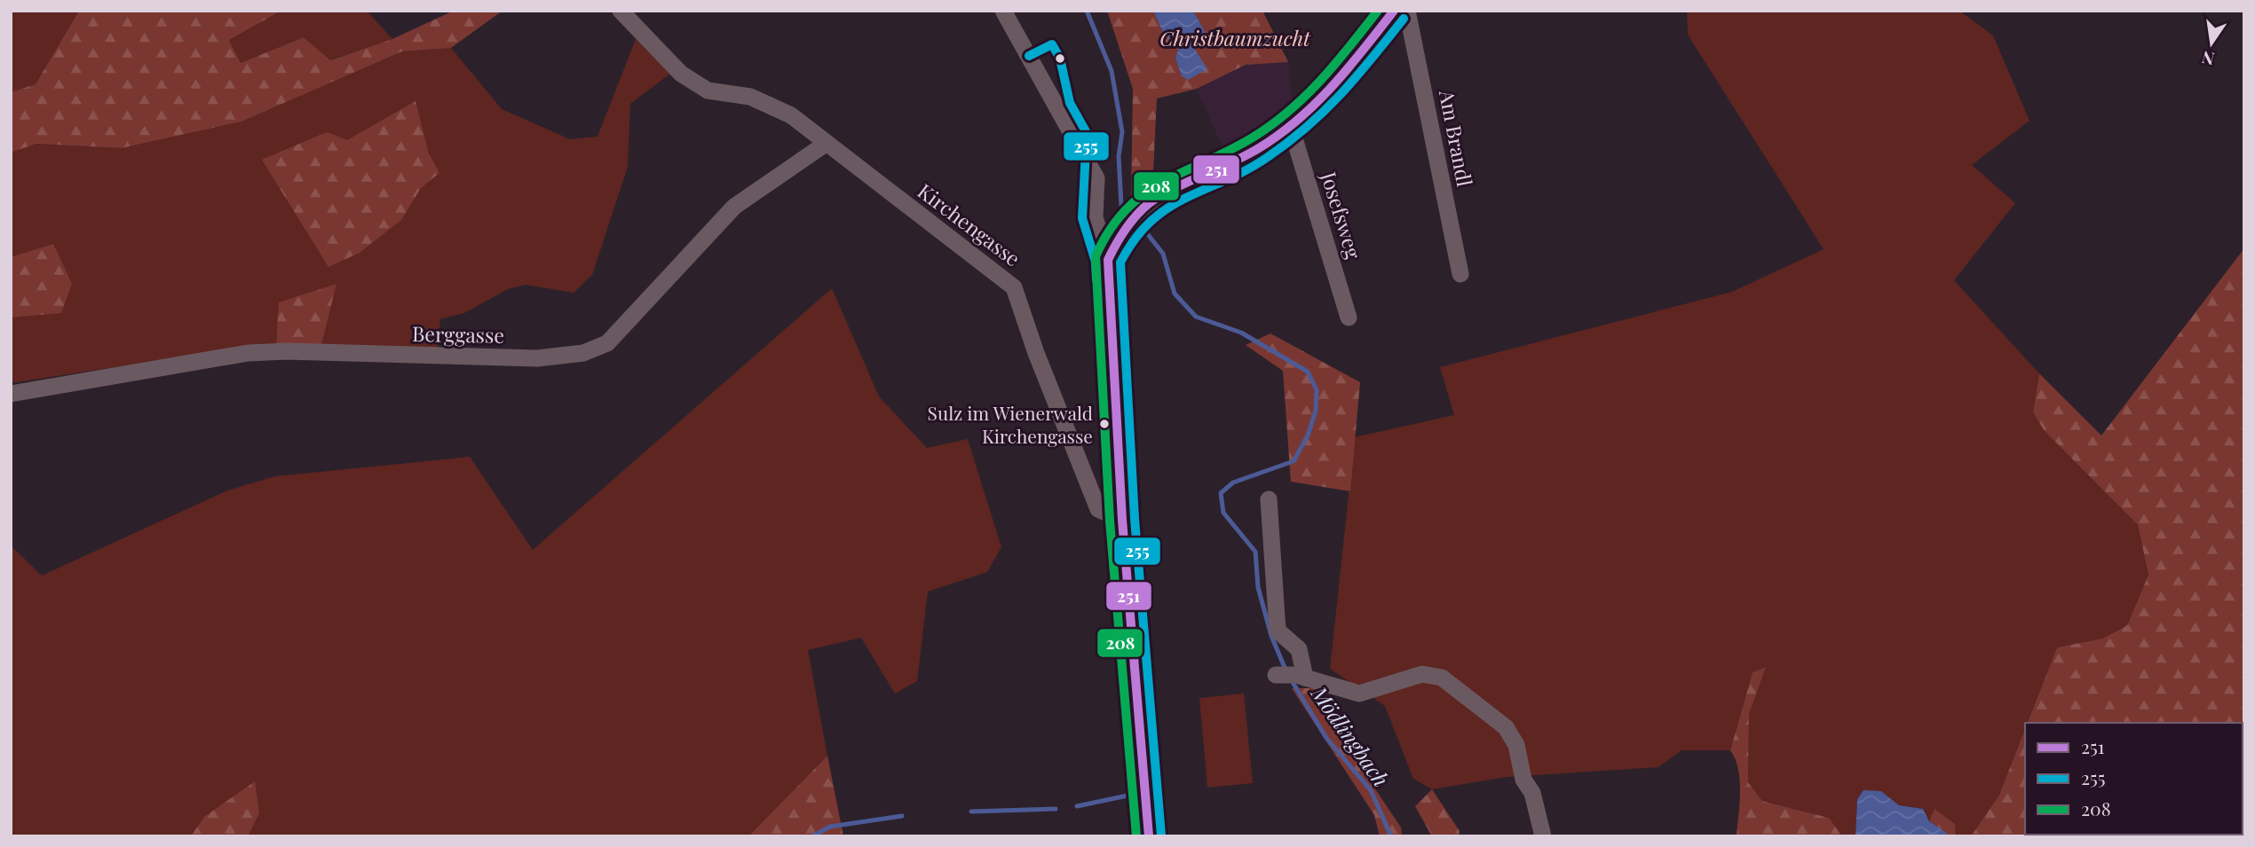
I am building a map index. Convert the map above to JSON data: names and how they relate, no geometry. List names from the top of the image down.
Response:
{
  "streets": {
    "street": [
      "Am Brandl",
      "Josefsweg",
      "Kirchengasse",
      "Berggasse"
    ]
  },
  "crossings": [
    ["Kirchengasse", "Berggasse"]
  ],
  "water": ["Mödlingbach"],
  "parks": ["Christbaumzucht"],
  "places": ["Sulz im Wienerwald Kirchengasse"],
  "lines": ["transit line 251", "transit line 208", "transit line 255"],
  "legend": ["251", "255", "208"],
  "north": "bottom"
}
